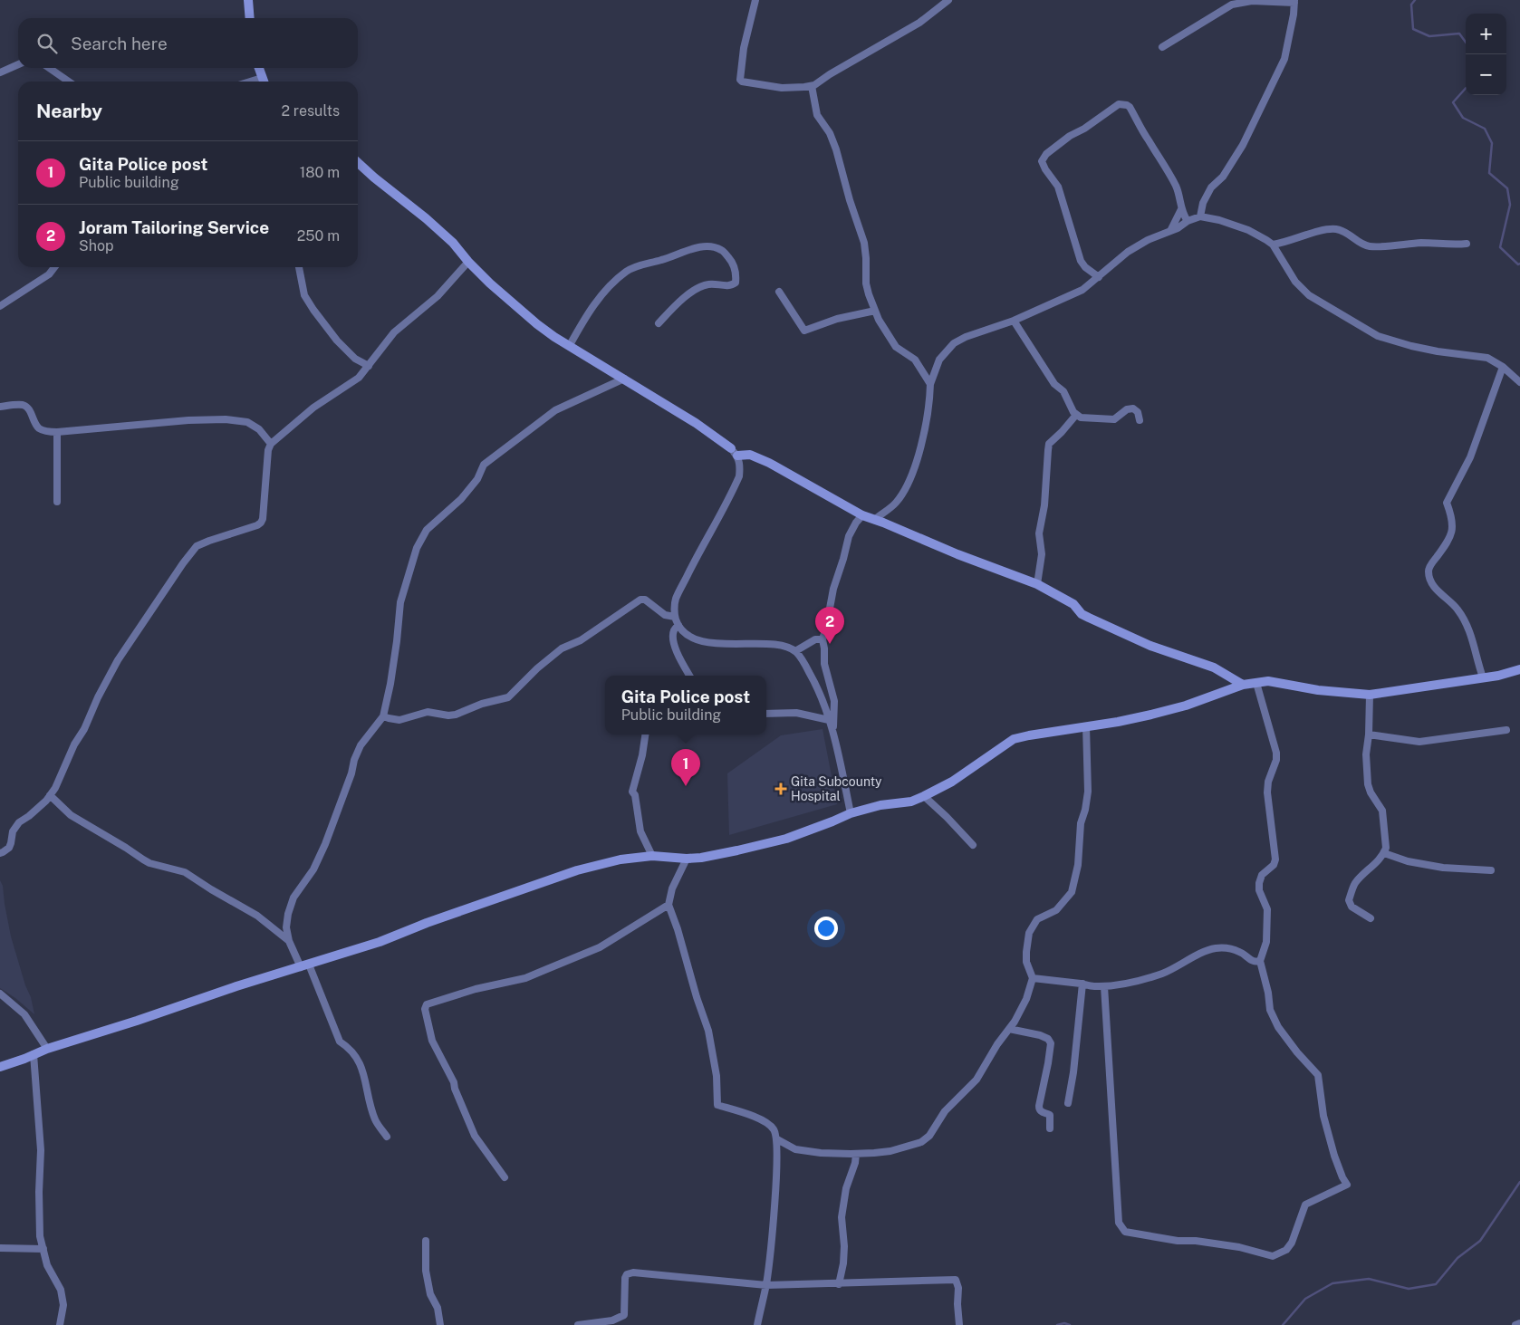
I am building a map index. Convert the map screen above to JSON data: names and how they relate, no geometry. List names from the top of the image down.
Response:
{
  "places": {
    "health": ["Gita Subcounty Hospital"]
  },
  "page": {
    "map_buttons": ["+", "−"],
    "search": "Search here",
    "heading": ["Nearby", "2 results"],
    "list": [
      {
        "mark": "1",
        "name": "Gita Police post",
        "note": "Public building",
        "value": "180 m"
      },
      {
        "mark": "2",
        "name": "Joram Tailoring Service",
        "note": "Shop",
        "value": "250 m"
      }
    ],
    "pins": ["2", "1"],
    "popup": ["Gita Police post", "Public building"]
  }
}
